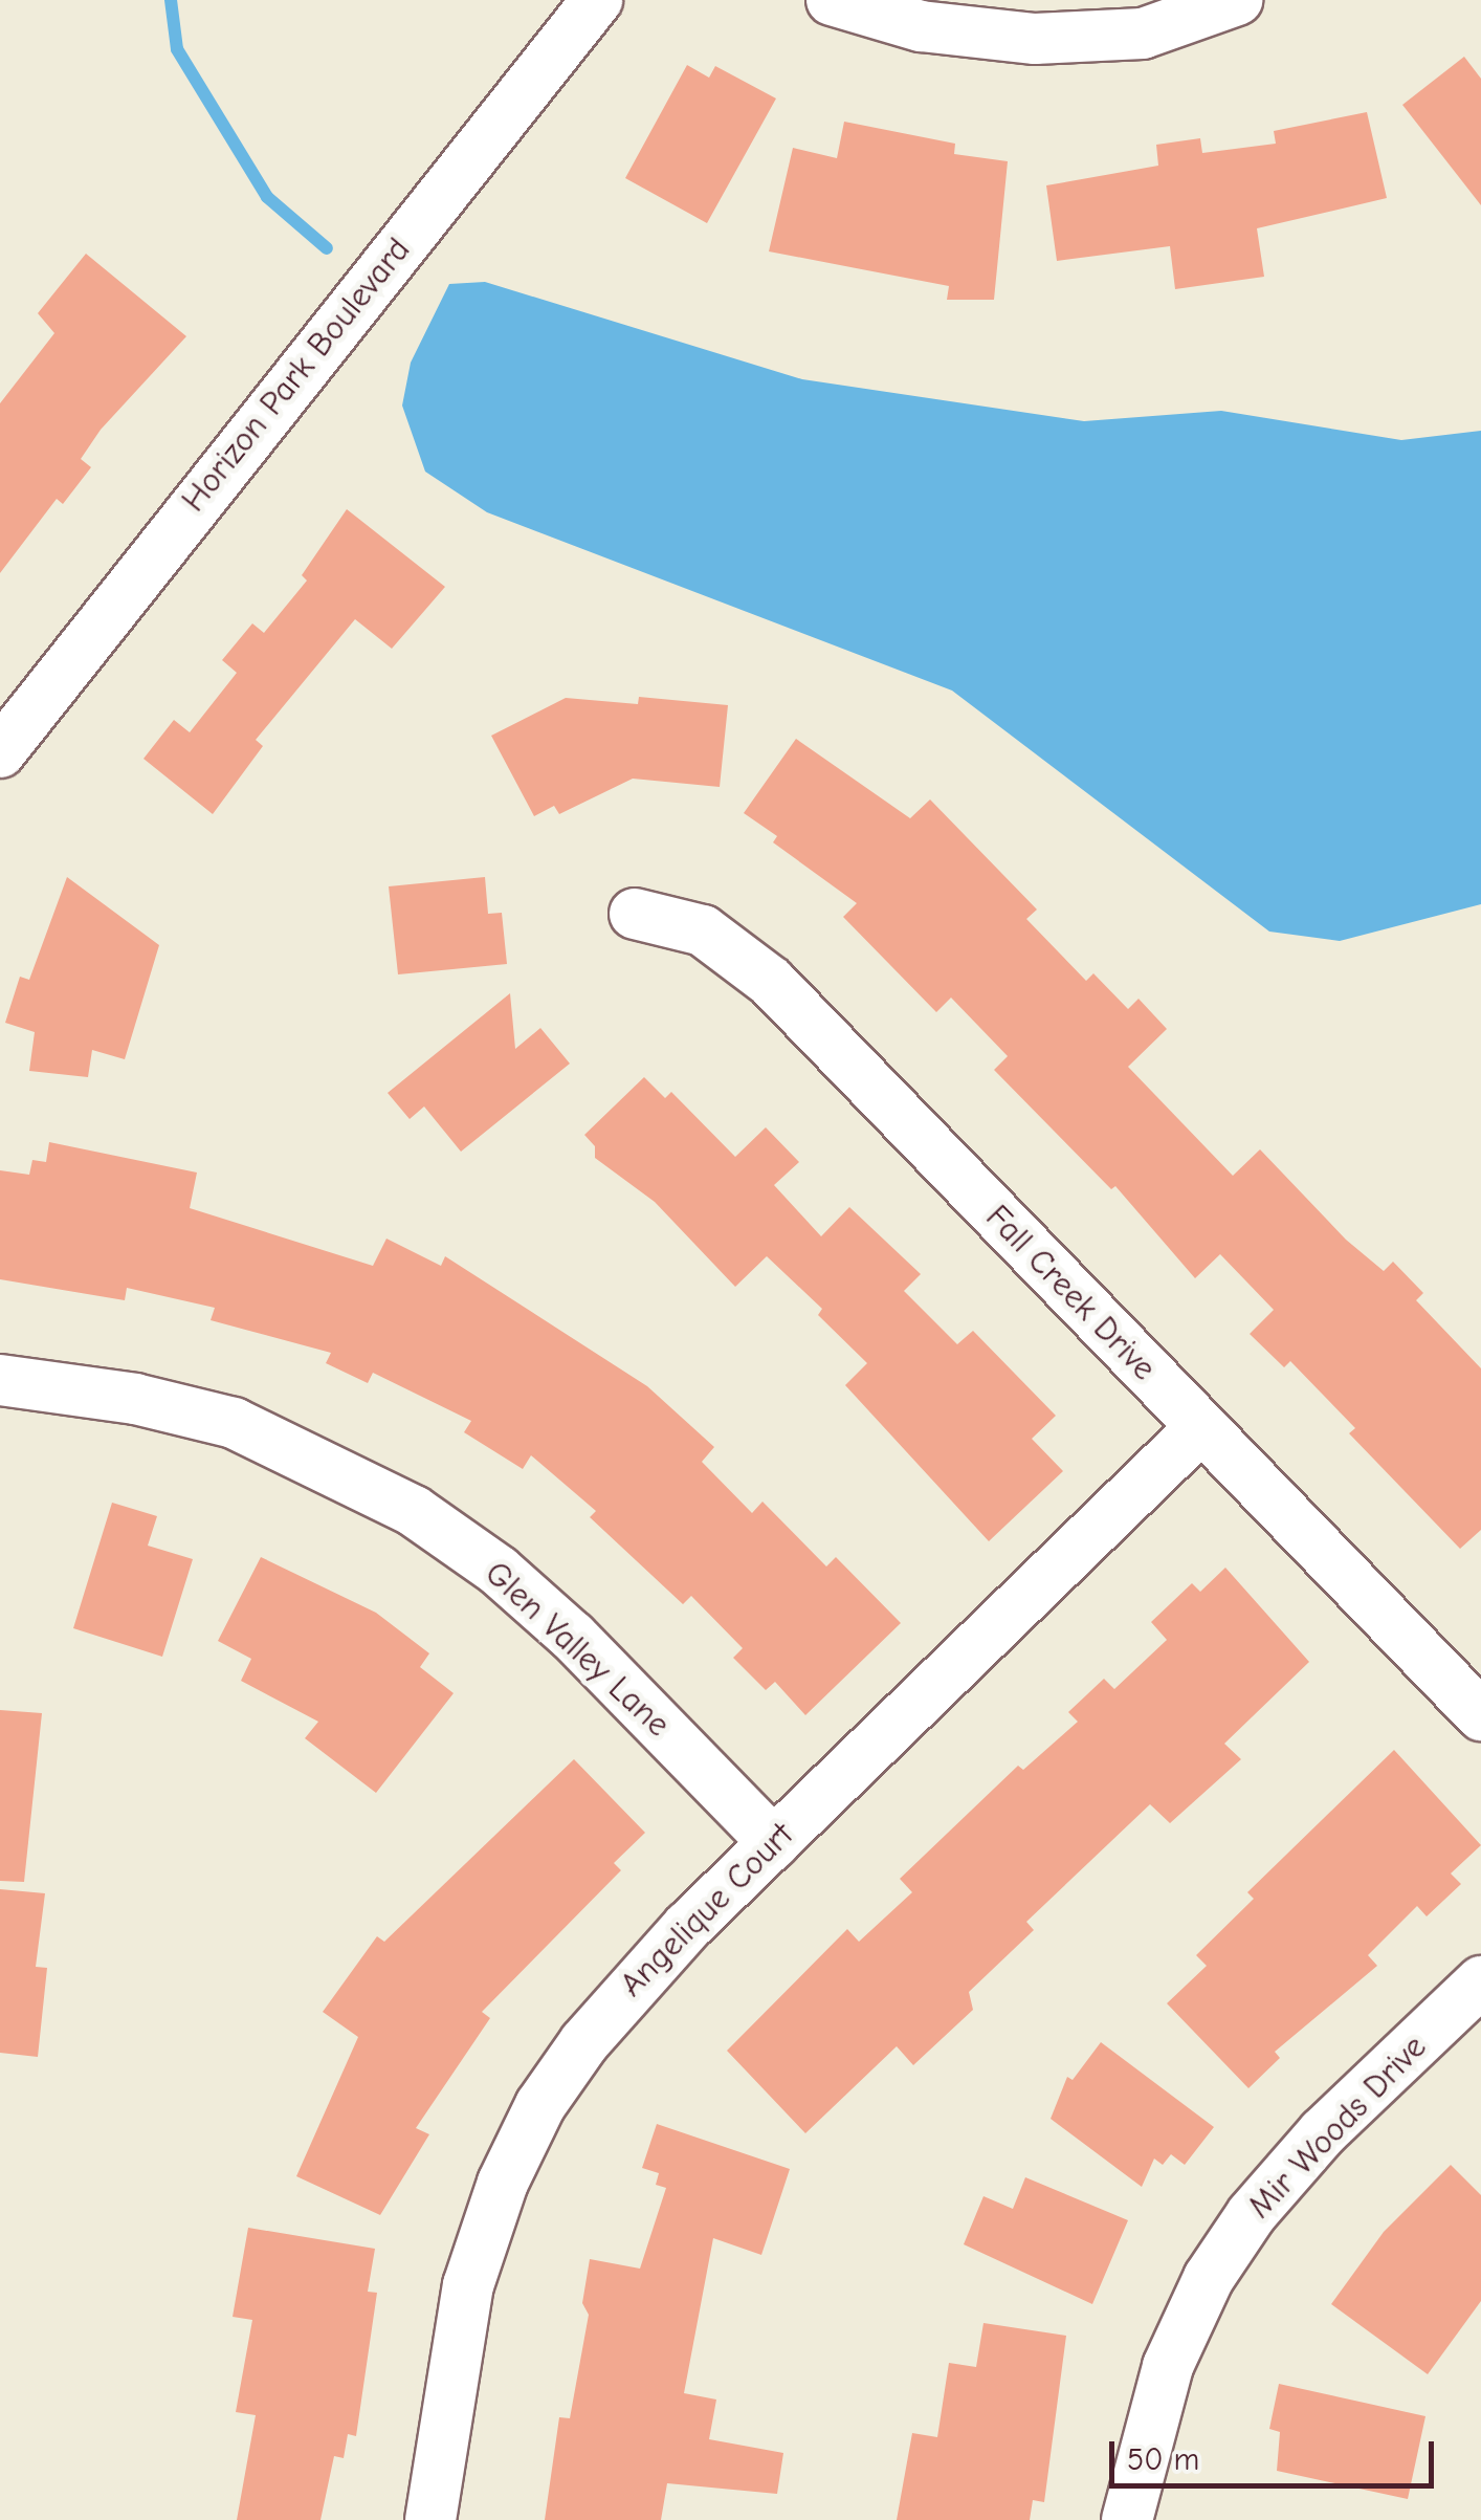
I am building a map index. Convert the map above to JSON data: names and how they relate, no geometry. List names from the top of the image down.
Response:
{
  "streets": {
    "street": [
      "Horizon Park Boulevard",
      "Fall Creek Drive",
      "Glen Valley Lane",
      "Angelique Court",
      "Mir Woods Drive"
    ]
  },
  "crossings": [
    ["Fall Creek Drive", "Angelique Court"],
    ["Glen Valley Lane", "Angelique Court"]
  ],
  "scale_bar": "50 m"
}
